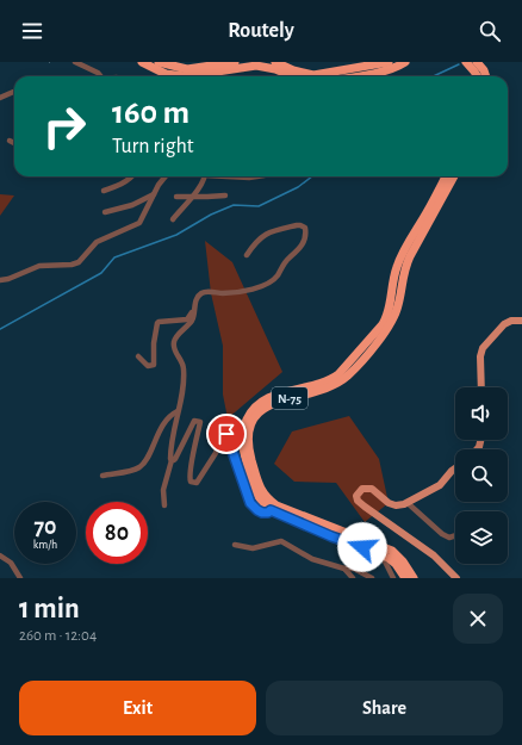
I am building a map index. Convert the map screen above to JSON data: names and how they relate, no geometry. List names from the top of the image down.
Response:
{
  "streets": {
    "highway": ["N-75"]
  },
  "page": {
    "header": "Routely",
    "turn": ["160 m", "Turn right"],
    "speed": "70 km/h",
    "limit": "80",
    "heading": ["1 min", "260 m · 12:04"],
    "buttons": ["Exit", "Share"]
  }
}
